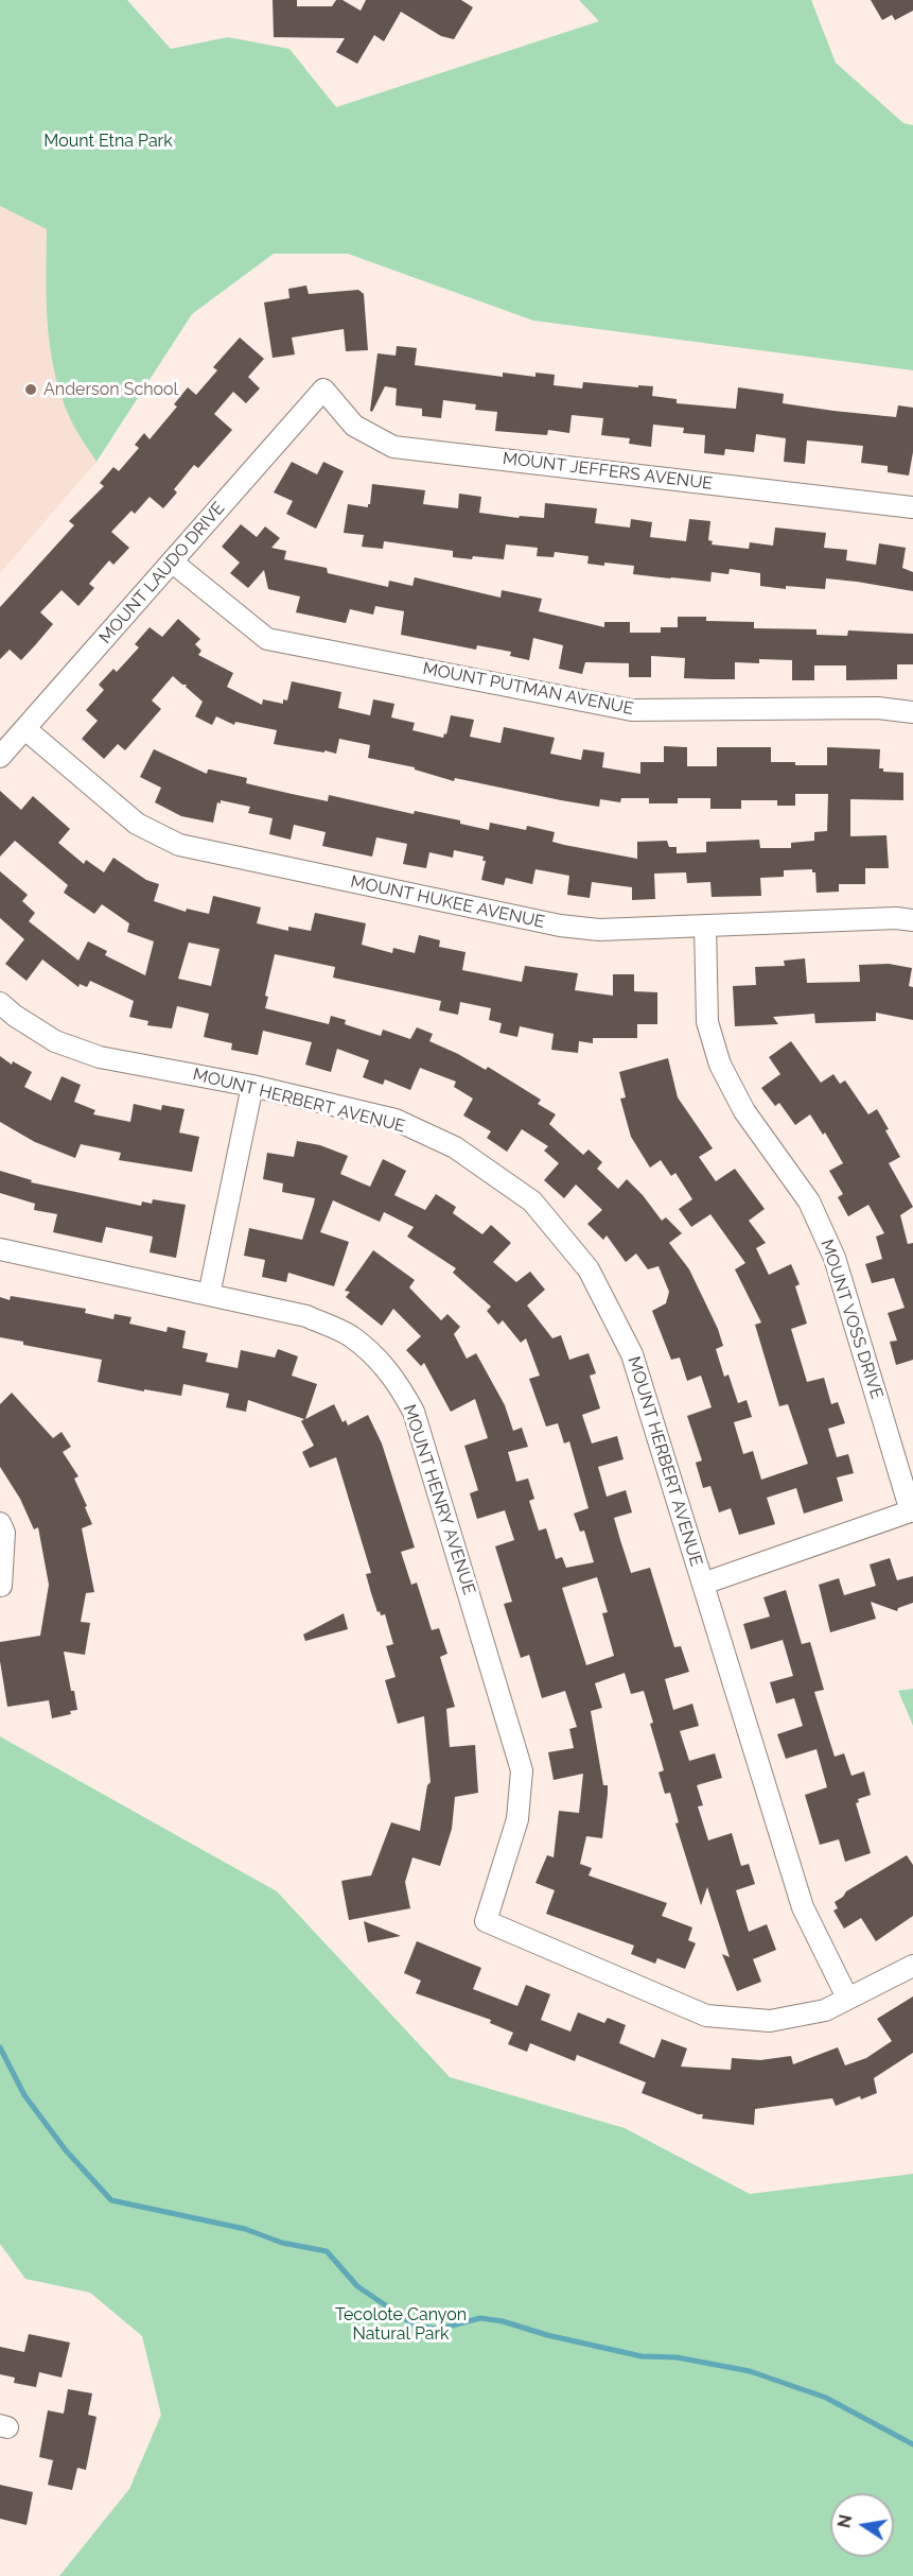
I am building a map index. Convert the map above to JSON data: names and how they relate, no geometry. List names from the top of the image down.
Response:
{
  "streets": {
    "street": [
      "MOUNT JEFFERS AVENUE",
      "MOUNT LAUDO DRIVE",
      "MOUNT PUTMAN AVENUE",
      "MOUNT HUKEE AVENUE",
      "MOUNT HERBERT AVENUE",
      "MOUNT VOSS DRIVE",
      "MOUNT HENRY AVENUE"
    ]
  },
  "crossings": [
    ["MOUNT JEFFERS AVENUE", "MOUNT LAUDO DRIVE"],
    ["MOUNT LAUDO DRIVE", "MOUNT PUTMAN AVENUE"],
    ["MOUNT LAUDO DRIVE", "MOUNT HUKEE AVENUE"],
    ["MOUNT HUKEE AVENUE", "MOUNT VOSS DRIVE"],
    ["MOUNT HERBERT AVENUE", "MOUNT HENRY AVENUE"]
  ],
  "parks": ["Mount Etna Park", "Tecolote Canyon Natural Park"],
  "places": ["Anderson School"],
  "north": "left"
}
